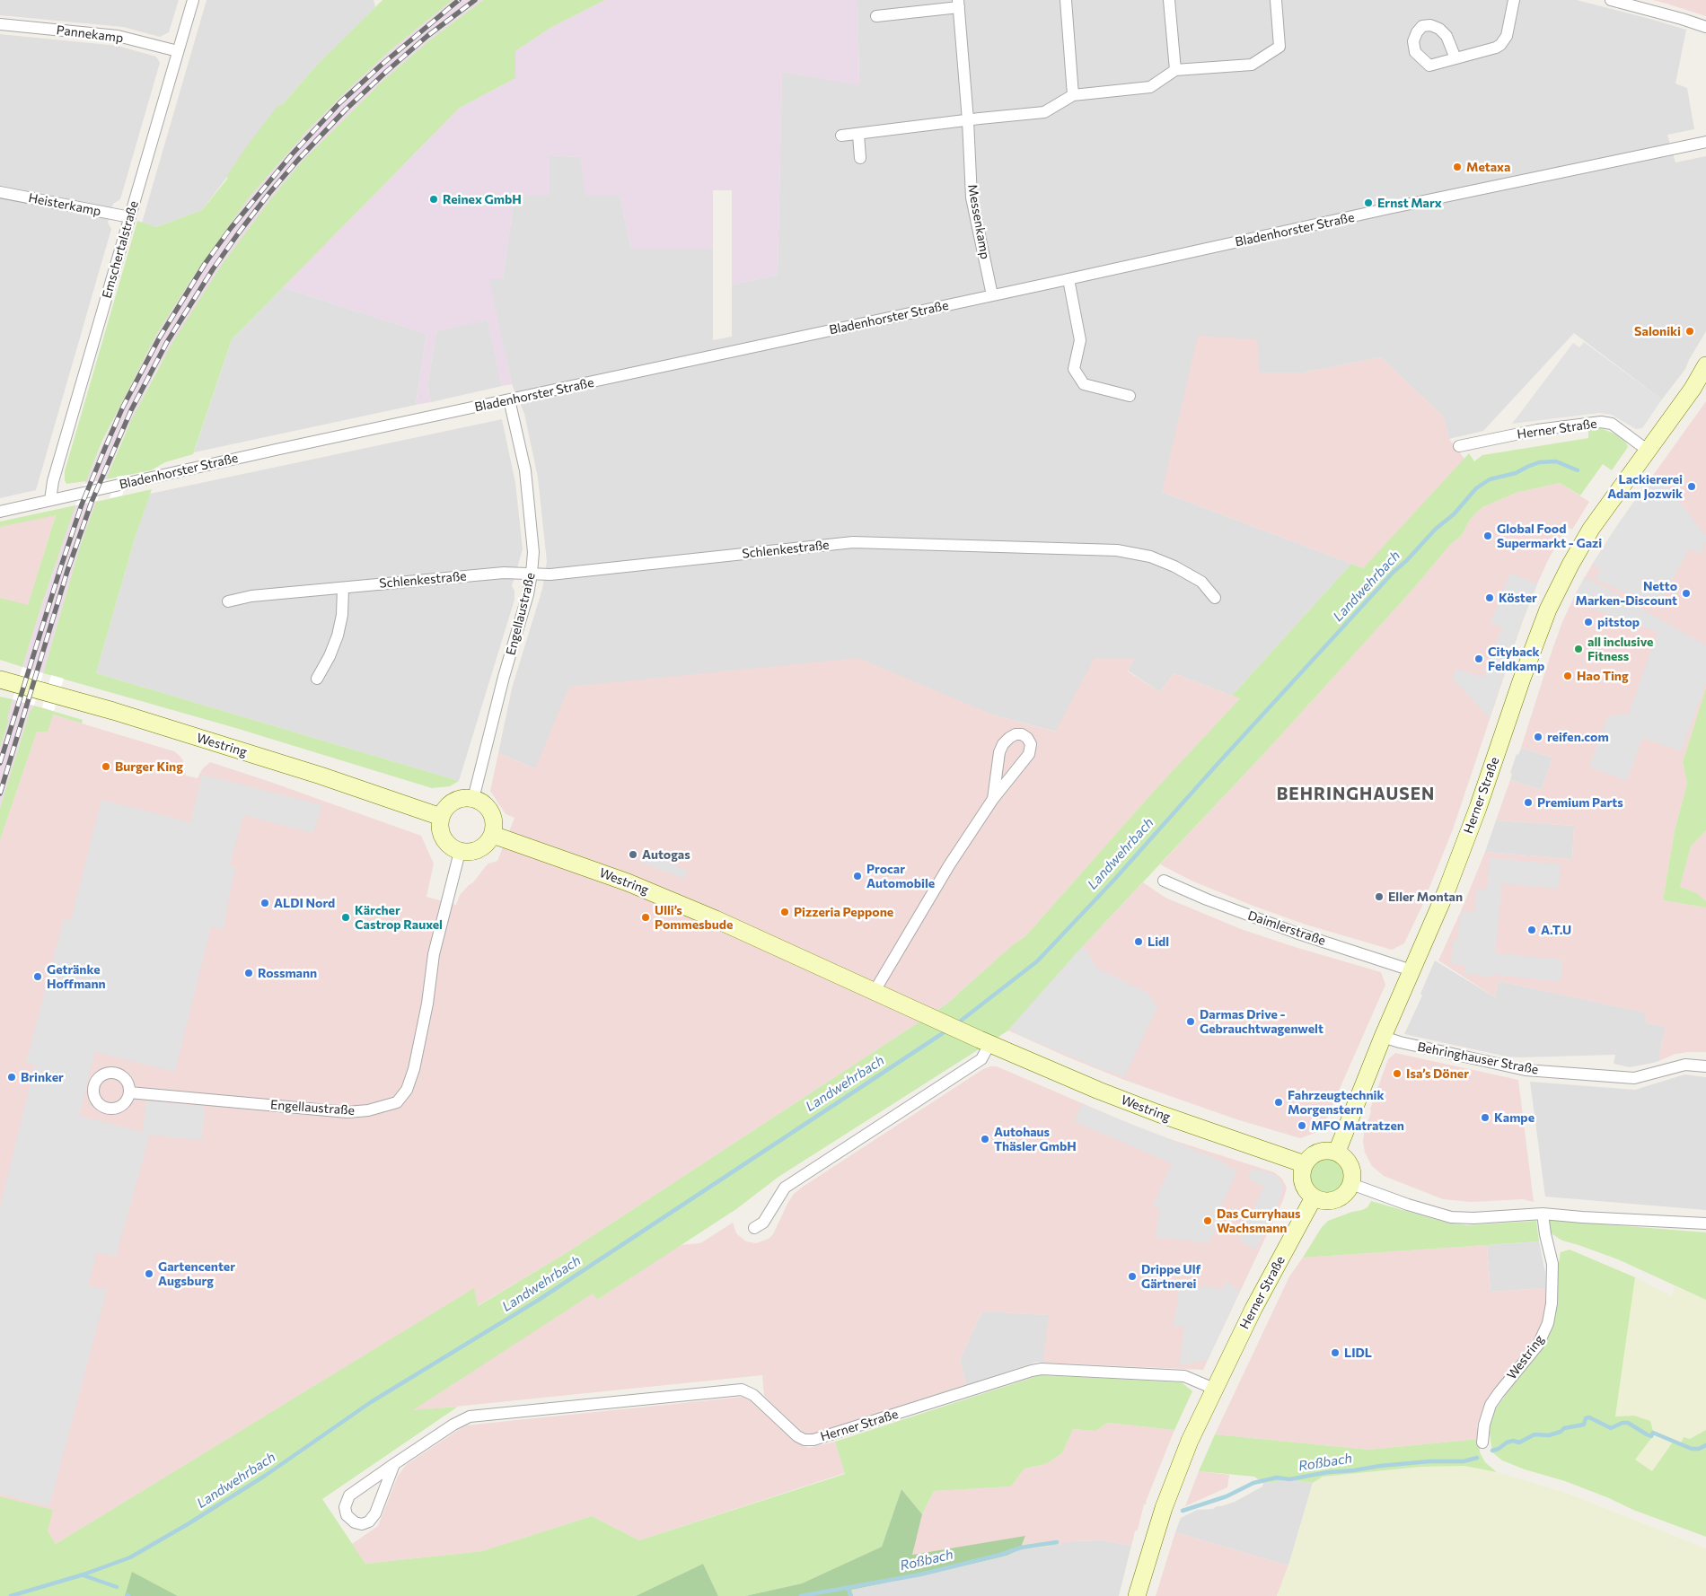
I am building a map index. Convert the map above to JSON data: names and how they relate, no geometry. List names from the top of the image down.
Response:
{
  "streets": {
    "main road": ["Herner Straße", "Westring"],
    "street": [
      "Pannekamp",
      "Heisterkamp",
      "Messenkamp",
      "Bladenhorster Straße",
      "Emschertalstraße",
      "Schlenkestraße",
      "Engellaustraße",
      "Daimlerstraße",
      "Behringhauser Straße"
    ]
  },
  "crossings": [
    ["Pannekamp", "Emschertalstraße"],
    ["Heisterkamp", "Emschertalstraße"],
    ["Messenkamp", "Bladenhorster Straße"],
    ["Bladenhorster Straße", "Emschertalstraße"],
    ["Bladenhorster Straße", "Engellaustraße"],
    ["Herner Straße", "Westring"],
    ["Herner Straße", "Daimlerstraße"],
    ["Herner Straße", "Behringhauser Straße"],
    ["Schlenkestraße", "Engellaustraße"],
    ["Engellaustraße", "Westring"]
  ],
  "districts": ["BEHRINGHAUSEN"],
  "water": ["Landwehrbach", "Roßbach"],
  "places": [
    "Metaxa",
    "Reinex GmbH",
    "Ernst Marx",
    "Saloniki",
    "Lackiererei Adam Jozwik",
    "Global Food Supermarkt - Gazi",
    "Netto Marken-Discount",
    "Köster",
    "pitstop",
    "all inclusive Fitness",
    "Cityback Feldkamp",
    "Hao Ting",
    "reifen.com",
    "Burger King",
    "Premium Parts",
    "Autogas",
    "Procar Automobile",
    "Eller Montan",
    "ALDI Nord",
    "Pizzeria Peppone",
    "Kärcher Castrop Rauxel",
    "Ulli’s Pommesbude",
    "A.T.U",
    "Lidl",
    "Rossmann",
    "Getränke Hoffmann",
    "Darmas Drive - Gebrauchtwagenwelt",
    "Isa’s Döner",
    "Brinker",
    "Fahrzeugtechnik Morgenstern",
    "Kampe",
    "MFO Matratzen",
    "Autohaus Thäsler GmbH",
    "Das Curryhaus Wachsmann",
    "Gartencenter Augsburg",
    "Drippe Ulf Gärtnerei",
    "LIDL"
  ]
}
